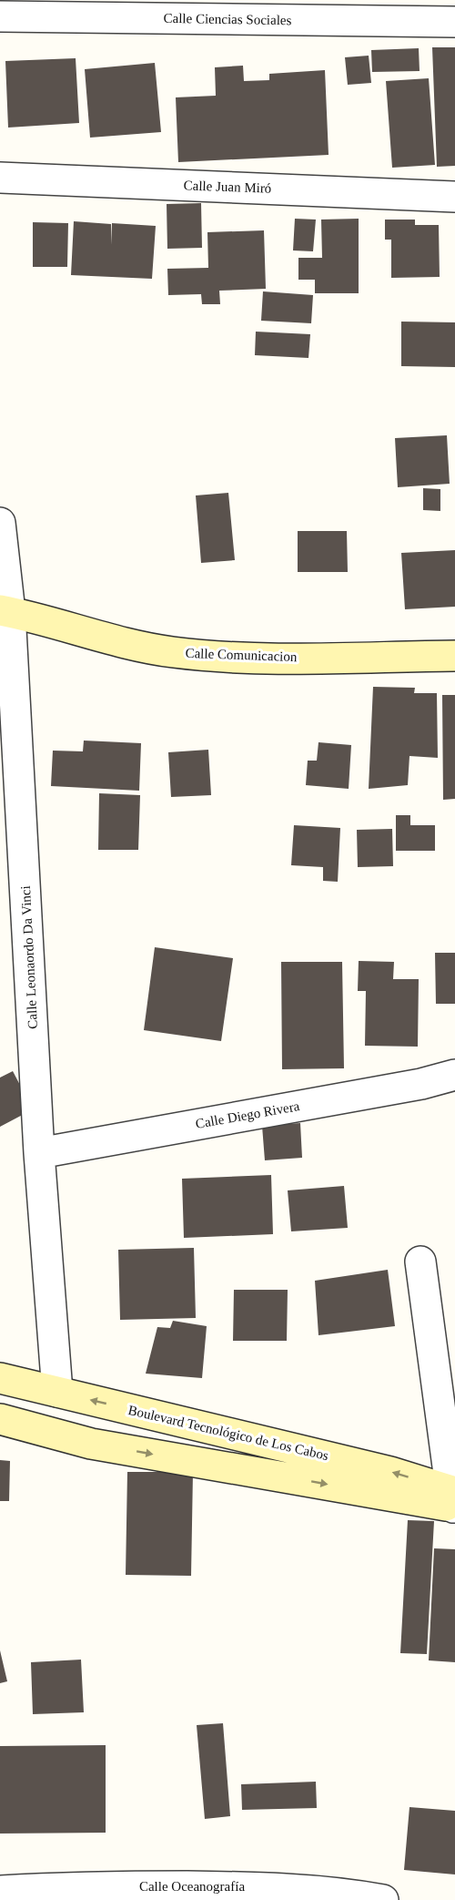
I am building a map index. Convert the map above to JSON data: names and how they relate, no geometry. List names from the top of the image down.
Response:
{
  "streets": {
    "street": [
      "Calle Ciencias Sociales",
      "Calle Juan Miró",
      "Calle Comunicacion",
      "Calle Leonaordo Da Vinci",
      "Calle Diego Rivera",
      "Boulevard Tecnológico de Los Cabos",
      "Calle Oceanografía"
    ]
  },
  "crossings": [
    ["Calle Comunicacion", "Calle Leonaordo Da Vinci"],
    ["Calle Leonaordo Da Vinci", "Calle Diego Rivera"],
    ["Calle Leonaordo Da Vinci", "Boulevard Tecnológico de Los Cabos"]
  ]
}
